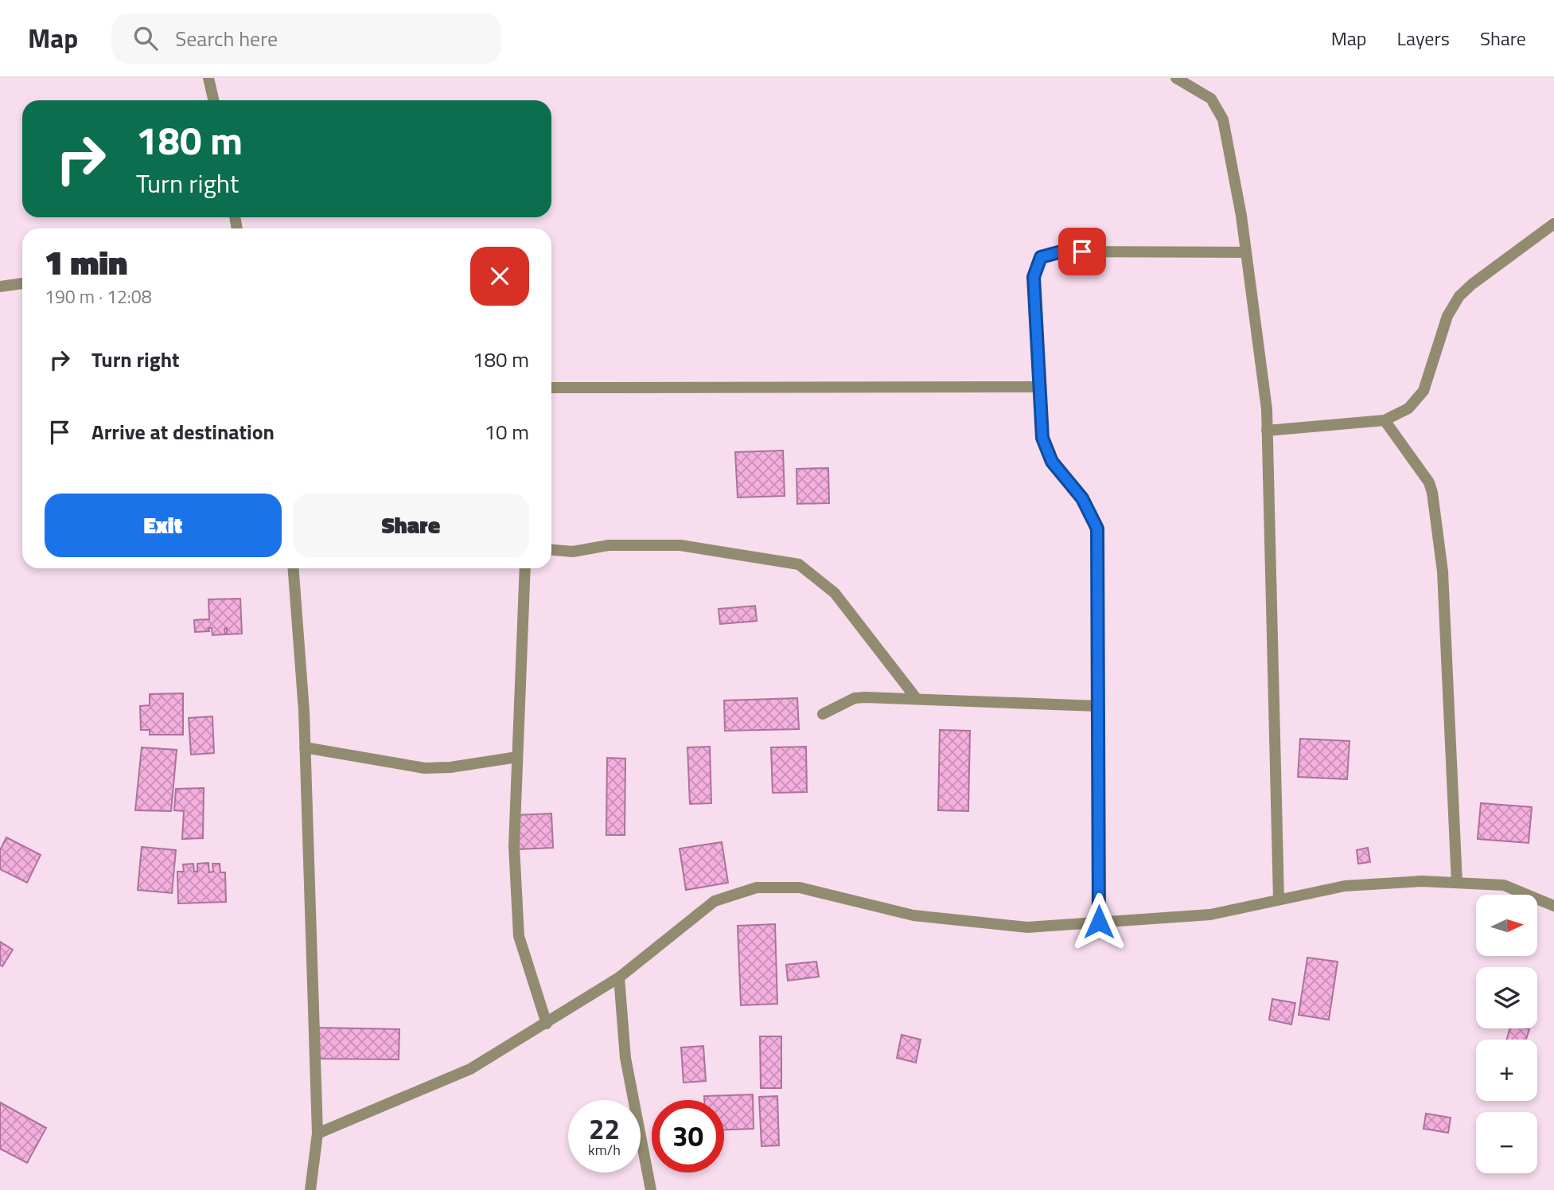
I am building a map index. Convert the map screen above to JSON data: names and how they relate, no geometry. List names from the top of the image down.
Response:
{
  "north": "right",
  "page": {
    "header": "Map",
    "search": "Search here",
    "nav": ["Map", "Layers", "Share"],
    "turn": ["180 m", "Turn right"],
    "heading": ["1 min", "190 m · 12:08"],
    "list": [
      {
        "name": "Turn right",
        "value": "180 m"
      },
      {
        "name": "Arrive at destination",
        "value": "10 m"
      }
    ],
    "buttons": ["Exit", "Share"],
    "map_buttons": ["+", "−"],
    "speed": "22 km/h",
    "limit": "30"
  }
}
